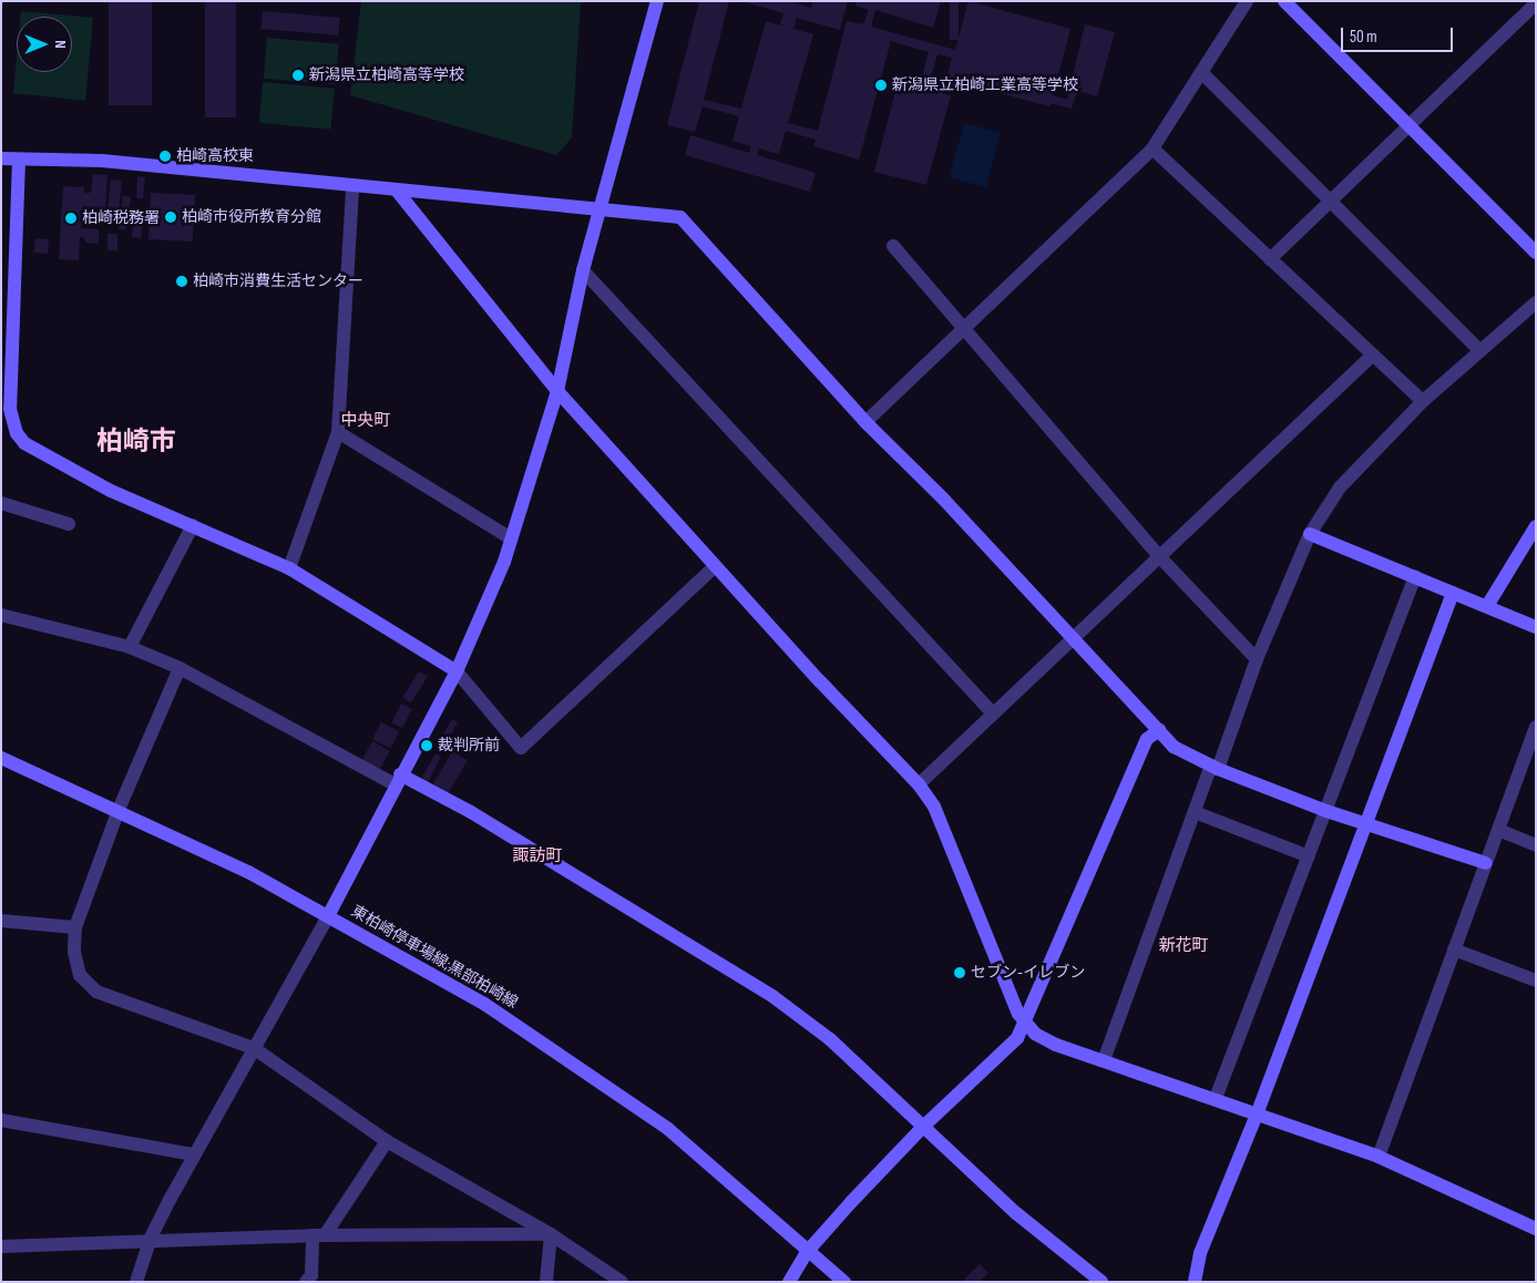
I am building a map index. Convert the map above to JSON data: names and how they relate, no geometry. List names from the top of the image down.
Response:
{
  "streets": {
    "street": ["東柏崎停車場線;黒部柏崎線"]
  },
  "districts": [
    "中央町",
    "柏崎市",
    "諏訪町",
    "新花町"
  ],
  "places": [
    "新潟県立柏崎高等学校",
    "新潟県立柏崎工業高等学校",
    "柏崎高校東",
    "柏崎市役所教育分館",
    "柏崎税務署",
    "柏崎市消費生活センター",
    "裁判所前",
    "セブン-イレブン"
  ],
  "scale_bar": "50 m",
  "north": "right"
}
